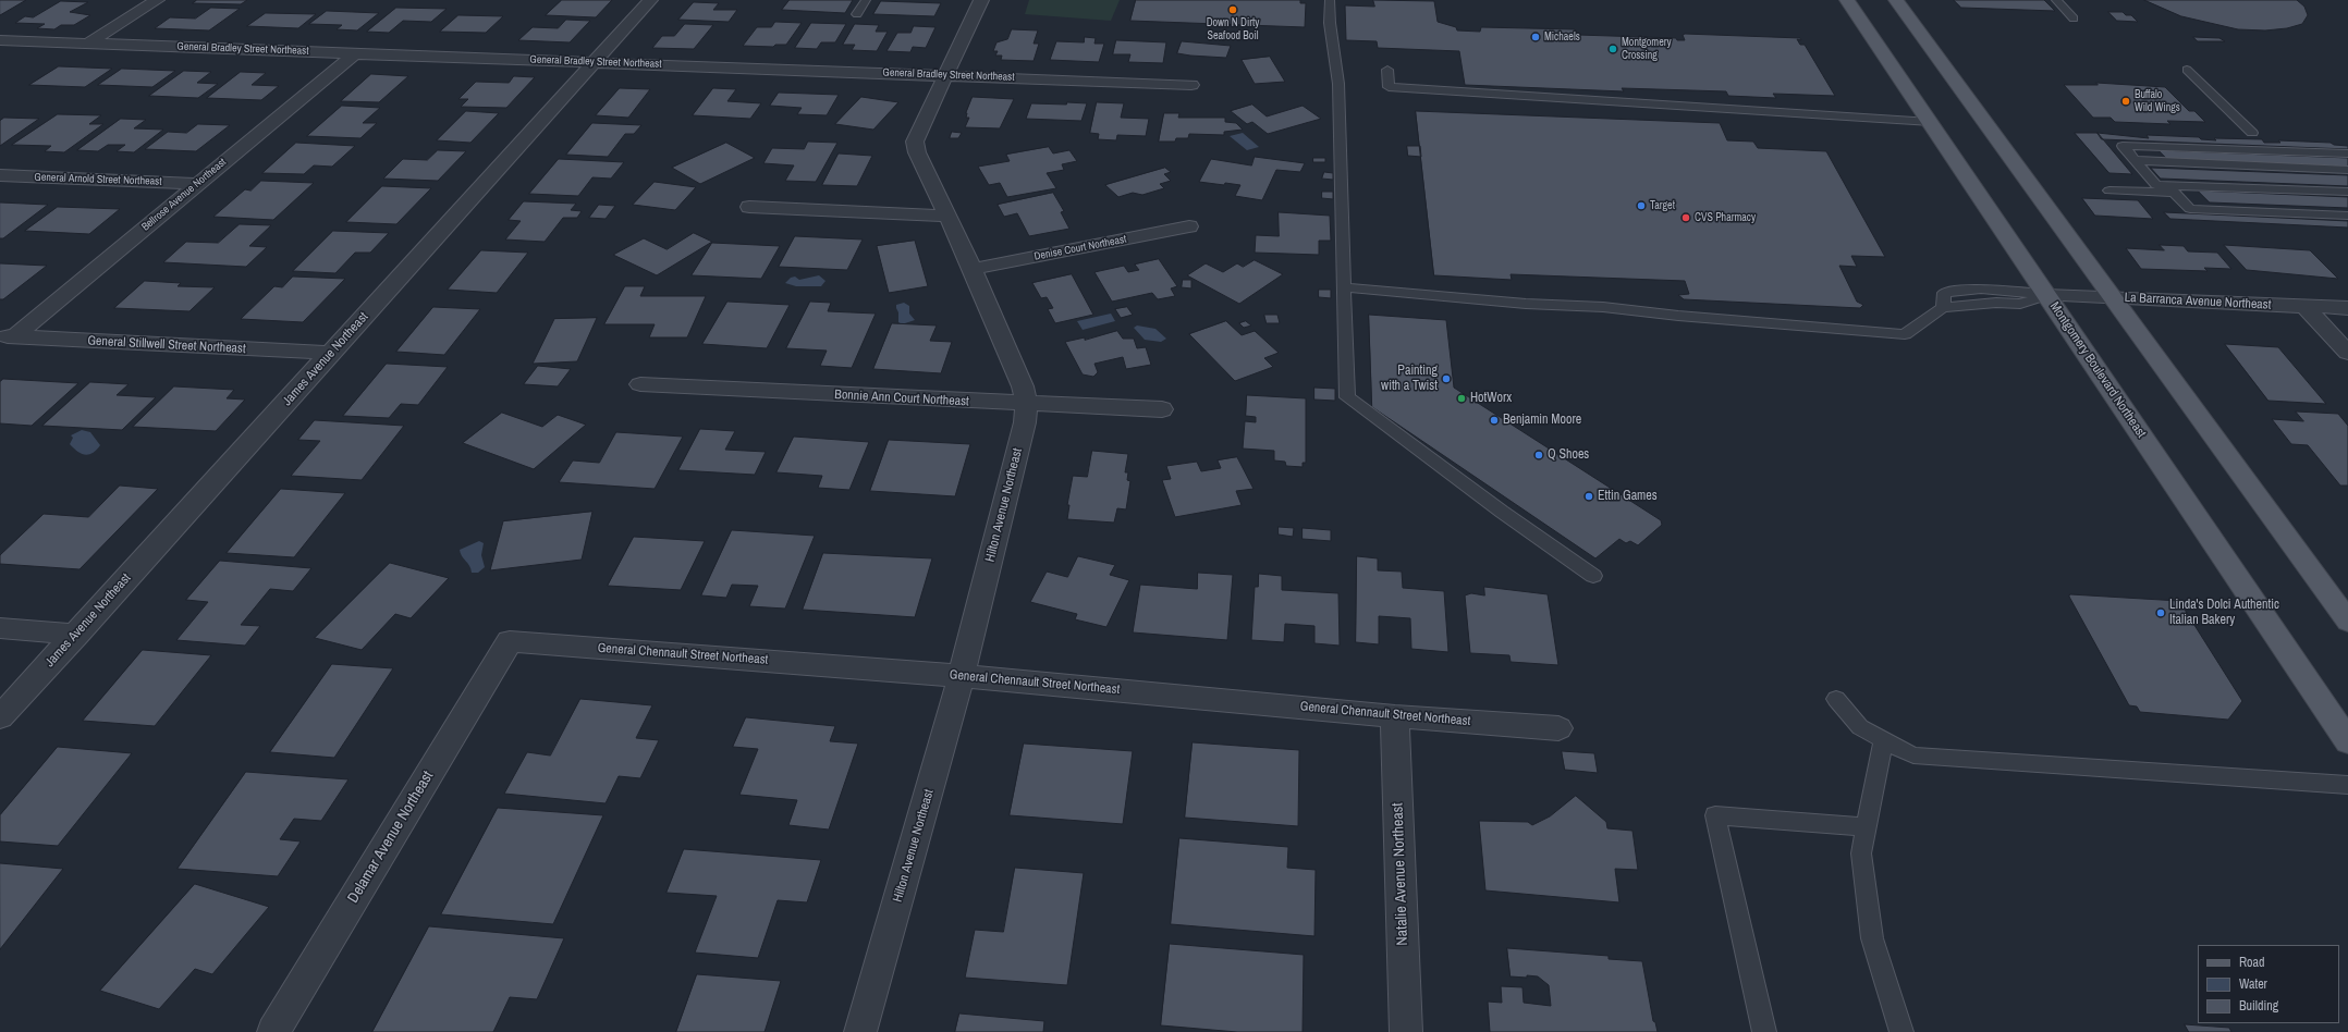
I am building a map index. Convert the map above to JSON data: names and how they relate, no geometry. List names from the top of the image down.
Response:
{
  "streets": {
    "main road": ["Montgomery Boulevard Northeast"],
    "street": [
      "General Bradley Street Northeast",
      "General Arnold Street Northeast",
      "Bellrose Avenue Northeast",
      "Denise Court Northeast",
      "La Barranca Avenue Northeast",
      "General Stillwell Street Northeast",
      "James Avenue Northeast",
      "Bonnie Ann Court Northeast",
      "Hilton Avenue Northeast",
      "General Chennault Street Northeast",
      "Delamar Avenue Northeast",
      "Natalie Avenue Northeast"
    ]
  },
  "crossings": [
    ["General Bradley Street Northeast", "Bellrose Avenue Northeast"],
    ["General Bradley Street Northeast", "James Avenue Northeast"],
    ["General Bradley Street Northeast", "Hilton Avenue Northeast"],
    ["General Arnold Street Northeast", "Bellrose Avenue Northeast"],
    ["Bellrose Avenue Northeast", "General Stillwell Street Northeast"],
    ["Denise Court Northeast", "Hilton Avenue Northeast"],
    ["La Barranca Avenue Northeast", "Montgomery Boulevard Northeast"],
    ["General Stillwell Street Northeast", "James Avenue Northeast"],
    ["Bonnie Ann Court Northeast", "Hilton Avenue Northeast"],
    ["Hilton Avenue Northeast", "General Chennault Street Northeast"],
    ["General Chennault Street Northeast", "Delamar Avenue Northeast"],
    ["General Chennault Street Northeast", "Natalie Avenue Northeast"]
  ],
  "places": [
    "Down N Dirty Seafood Boil",
    "Michaels",
    "Montgomery Crossing",
    "Buffalo Wild Wings",
    "Target",
    "CVS Pharmacy",
    "Painting with a Twist",
    "HotWorx",
    "Benjamin Moore",
    "Q Shoes",
    "Ettin Games",
    "Linda's Dolci Authentic Italian Bakery"
  ],
  "legend": ["Road", "Water", "Building"]
}
